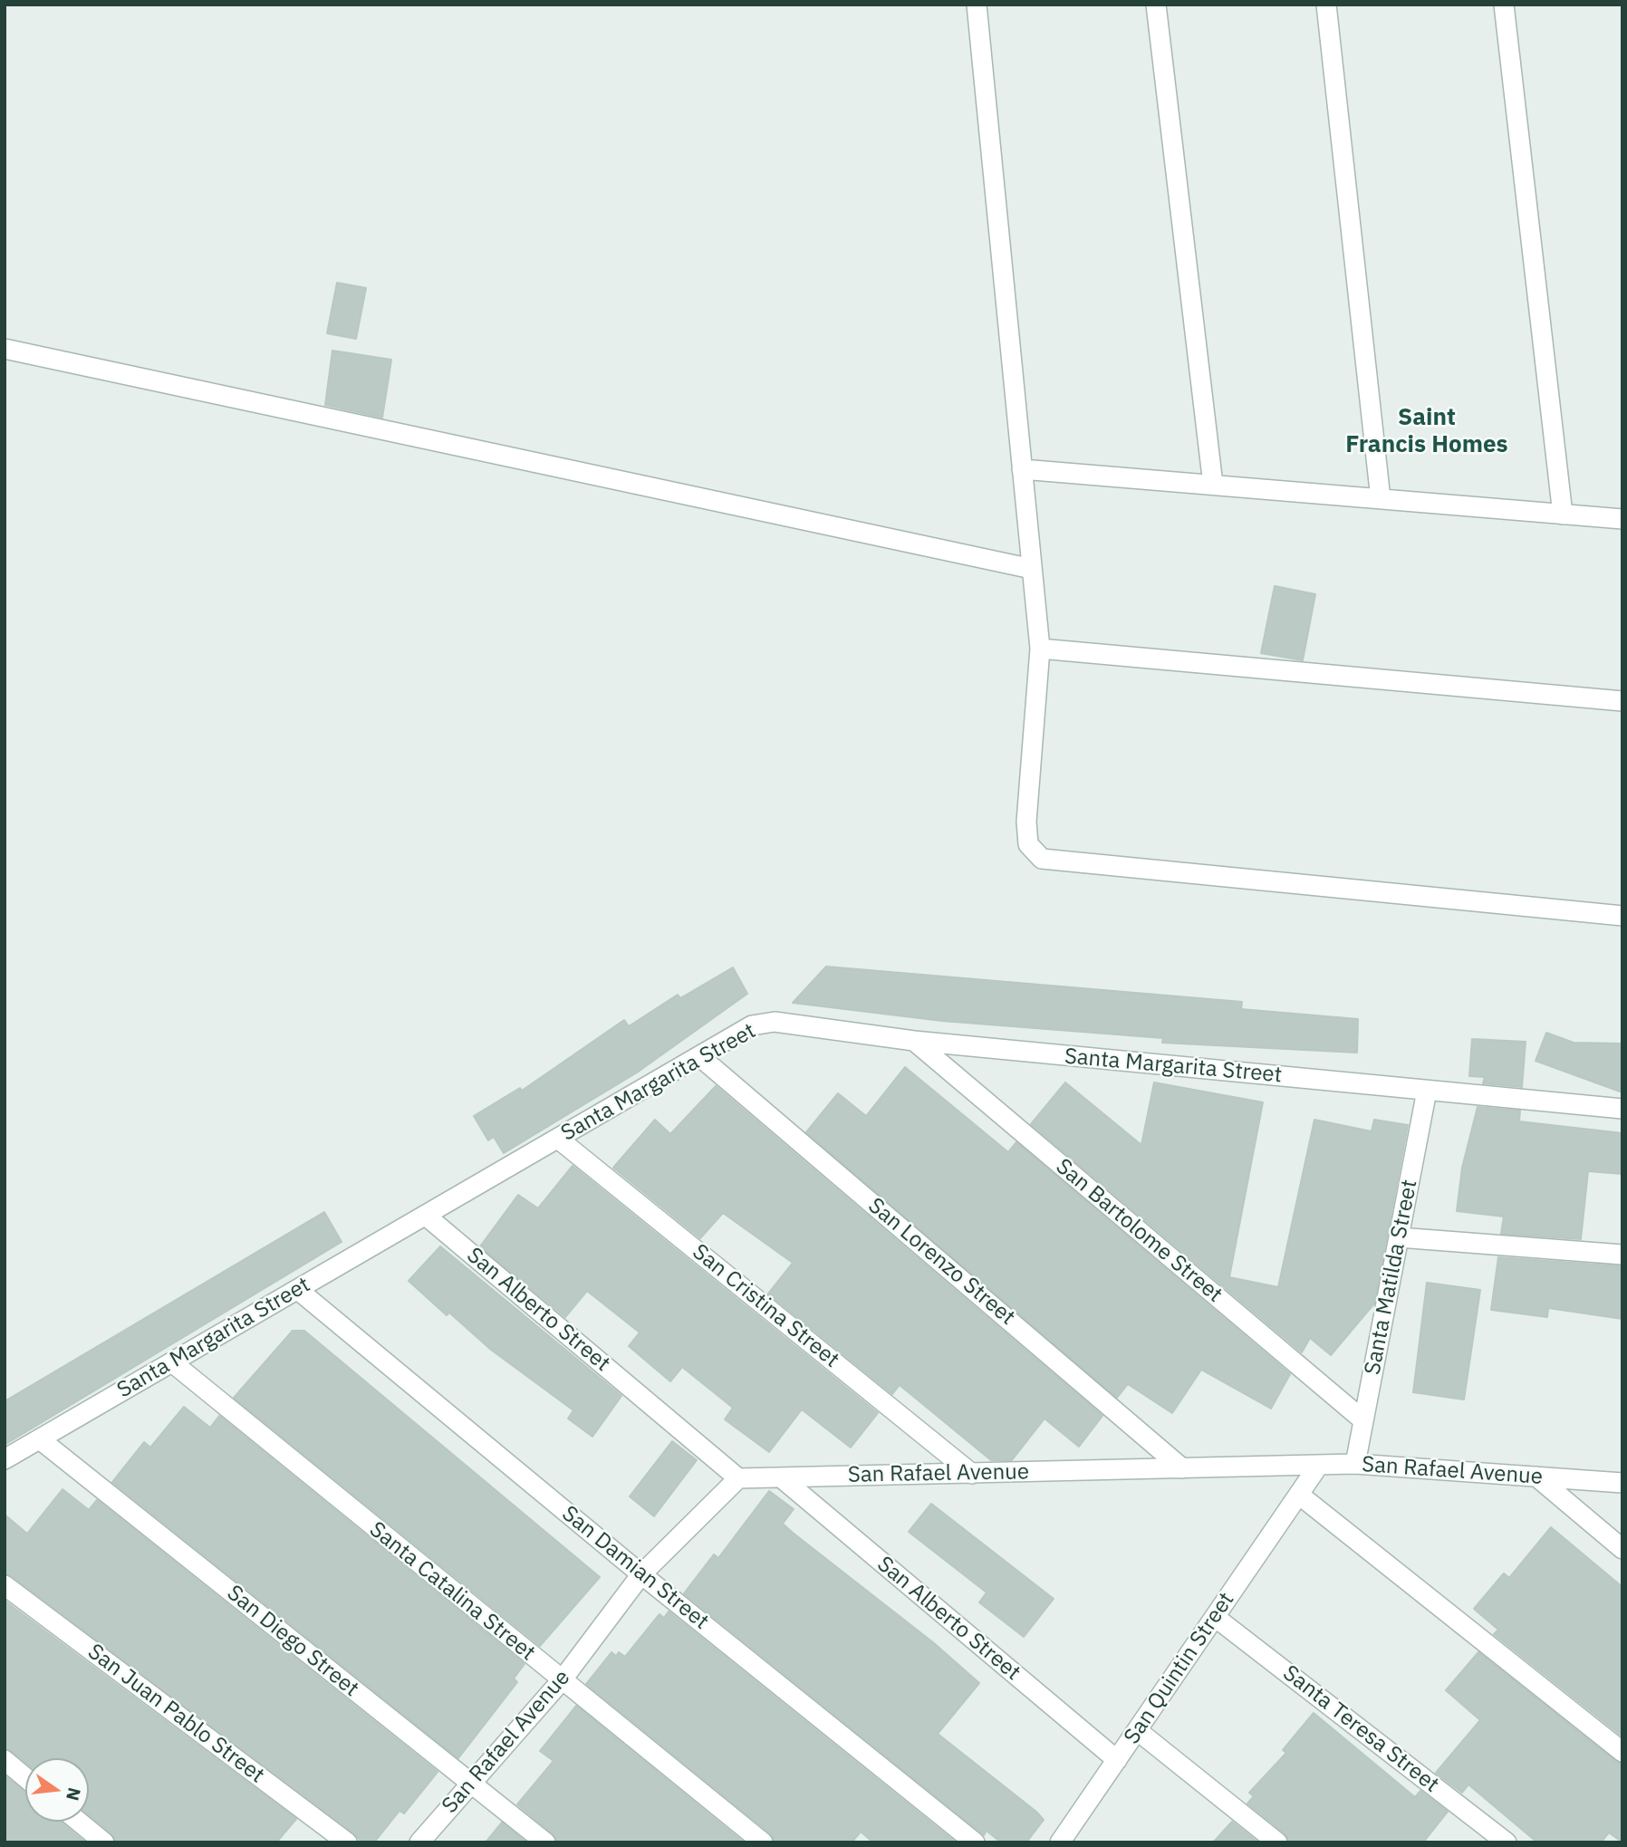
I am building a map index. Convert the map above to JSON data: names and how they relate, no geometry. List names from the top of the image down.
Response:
{
  "streets": {
    "street": [
      "Santa Margarita Street",
      "San Bartolome Street",
      "San Lorenzo Street",
      "Santa Matilda Street",
      "San Cristina Street",
      "San Alberto Street",
      "San Rafael Avenue",
      "San Damian Street",
      "Santa Catalina Street",
      "San Diego Street",
      "San Quintin Street",
      "San Juan Pablo Street",
      "Santa Teresa Street"
    ]
  },
  "crossings": [
    ["Santa Margarita Street", "San Bartolome Street"],
    ["Santa Margarita Street", "San Lorenzo Street"],
    ["Santa Margarita Street", "Santa Matilda Street"],
    ["Santa Margarita Street", "San Cristina Street"],
    ["Santa Margarita Street", "San Alberto Street"],
    ["Santa Margarita Street", "San Damian Street"],
    ["Santa Margarita Street", "Santa Catalina Street"],
    ["Santa Margarita Street", "San Diego Street"],
    ["San Bartolome Street", "Santa Matilda Street"],
    ["San Lorenzo Street", "San Rafael Avenue"],
    ["Santa Matilda Street", "San Rafael Avenue"],
    ["San Cristina Street", "San Rafael Avenue"],
    ["San Alberto Street", "San Rafael Avenue"],
    ["San Alberto Street", "San Quintin Street"],
    ["San Rafael Avenue", "San Damian Street"],
    ["San Rafael Avenue", "Santa Catalina Street"],
    ["San Rafael Avenue", "San Diego Street"],
    ["San Rafael Avenue", "San Quintin Street"],
    ["San Quintin Street", "Santa Teresa Street"]
  ],
  "districts": ["Saint Francis Homes"],
  "north": "right"
}
